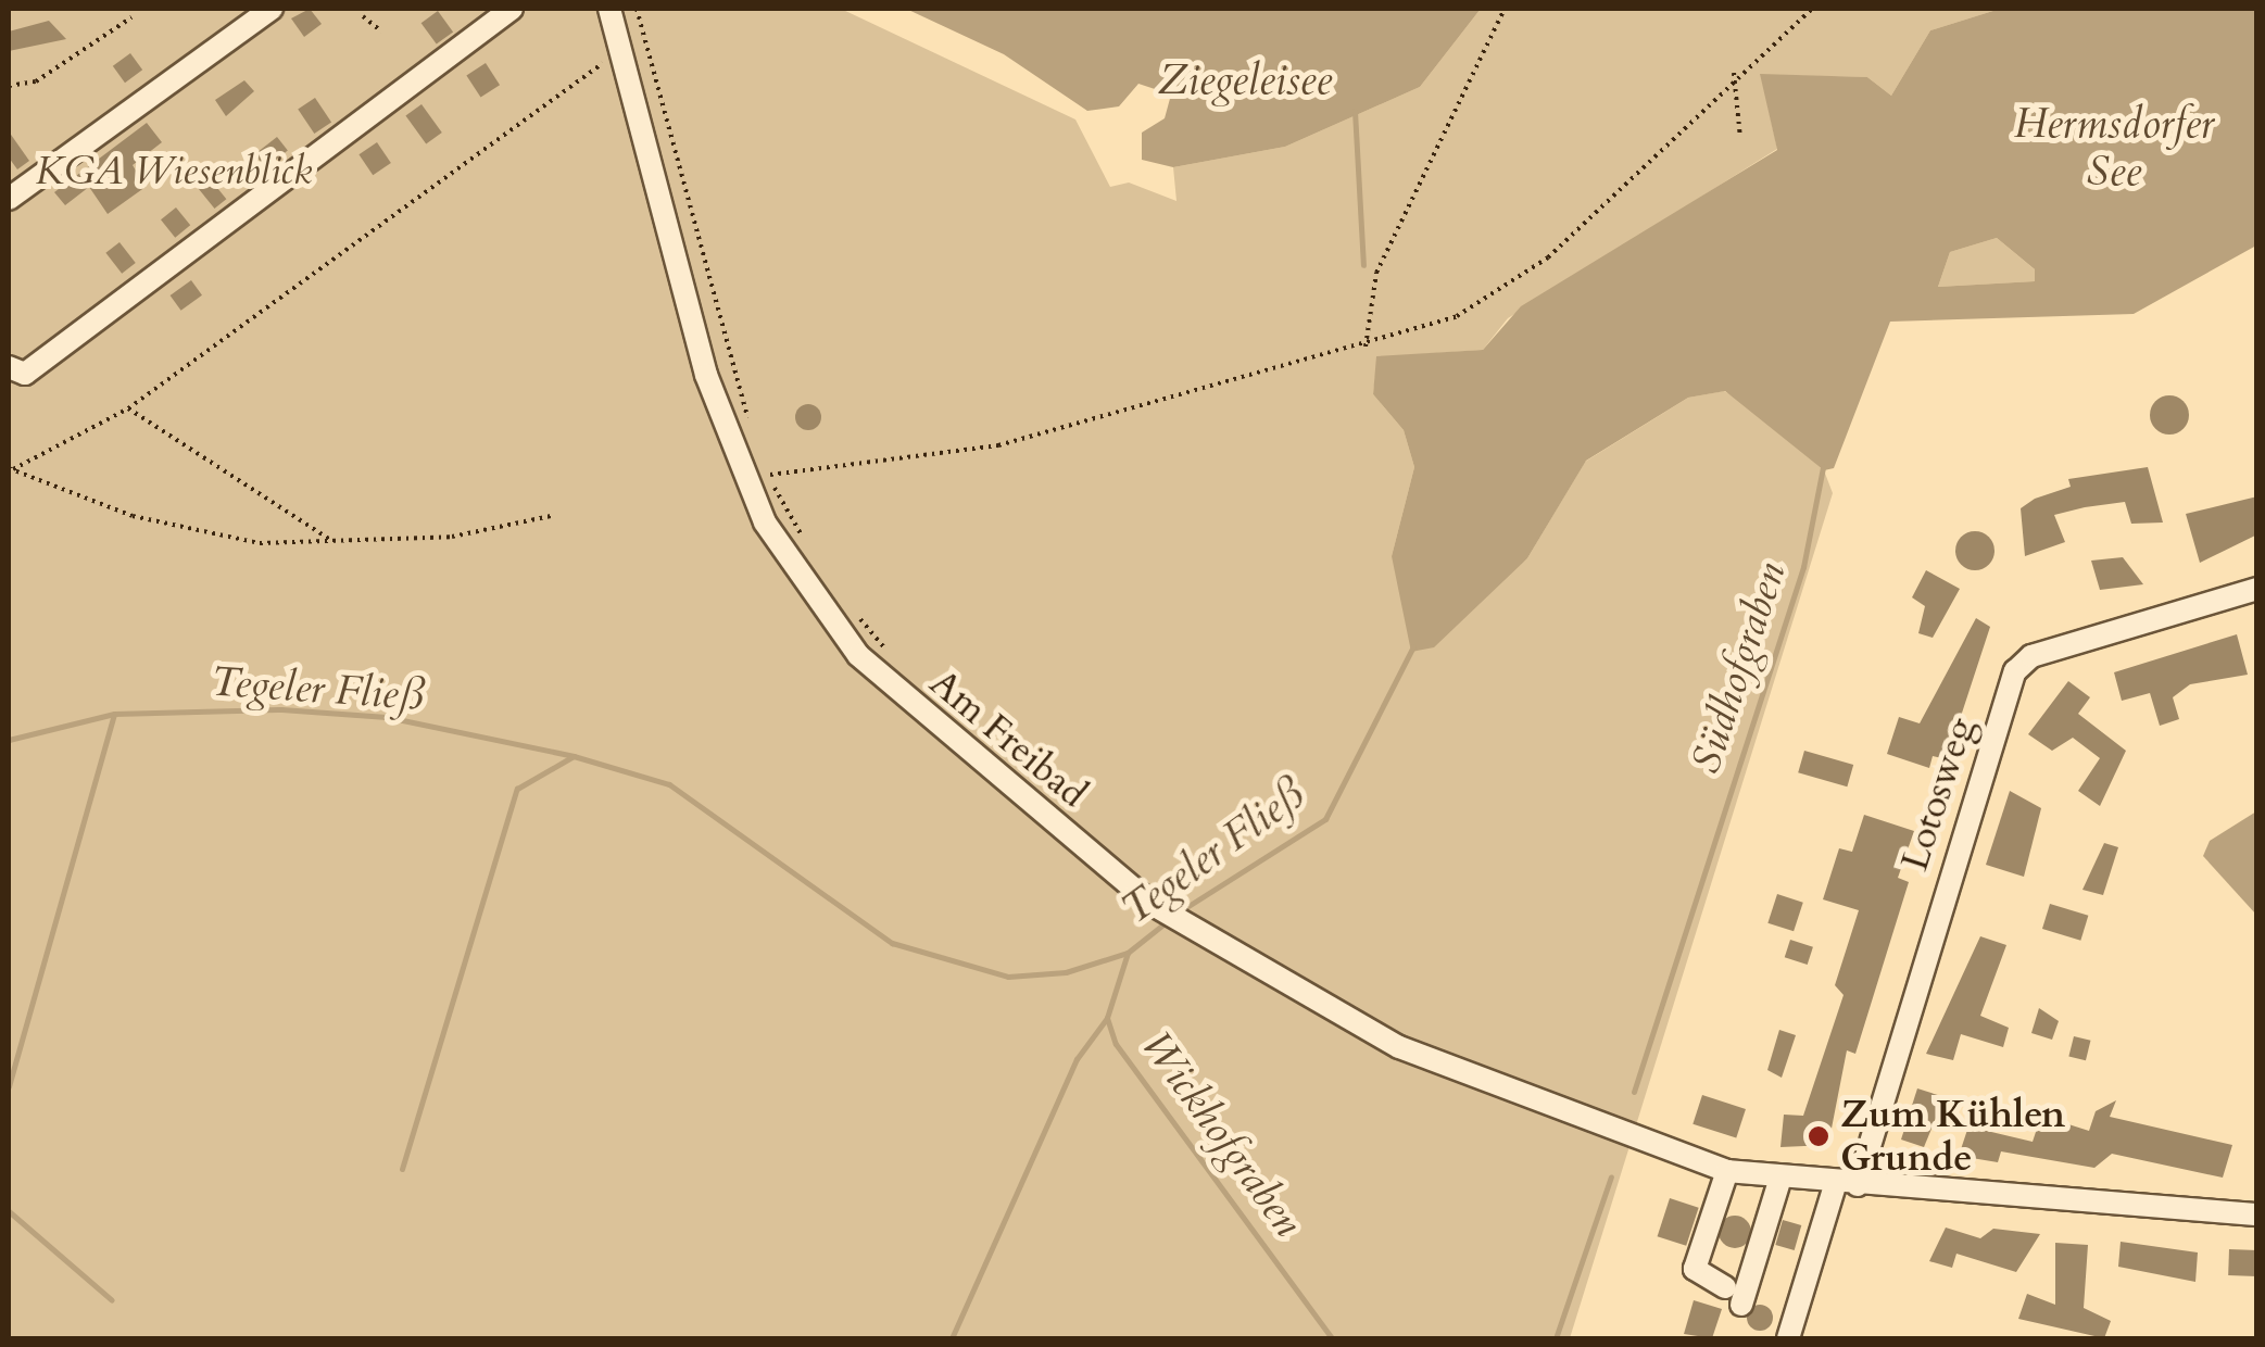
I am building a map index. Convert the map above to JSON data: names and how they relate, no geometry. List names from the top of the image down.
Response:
{
  "streets": {
    "street": ["Am Freibad", "Lotosweg"]
  },
  "crossings": [
    ["Am Freibad", "Lotosweg"]
  ],
  "water": [
    "Ziegeleisee",
    "Hermsdorfer See",
    "Südhofgraben",
    "Tegeler Fließ",
    "Wickhofgraben"
  ],
  "parks": ["KGA Wiesenblick"],
  "places": ["Zum Kühlen Grunde"]
}
